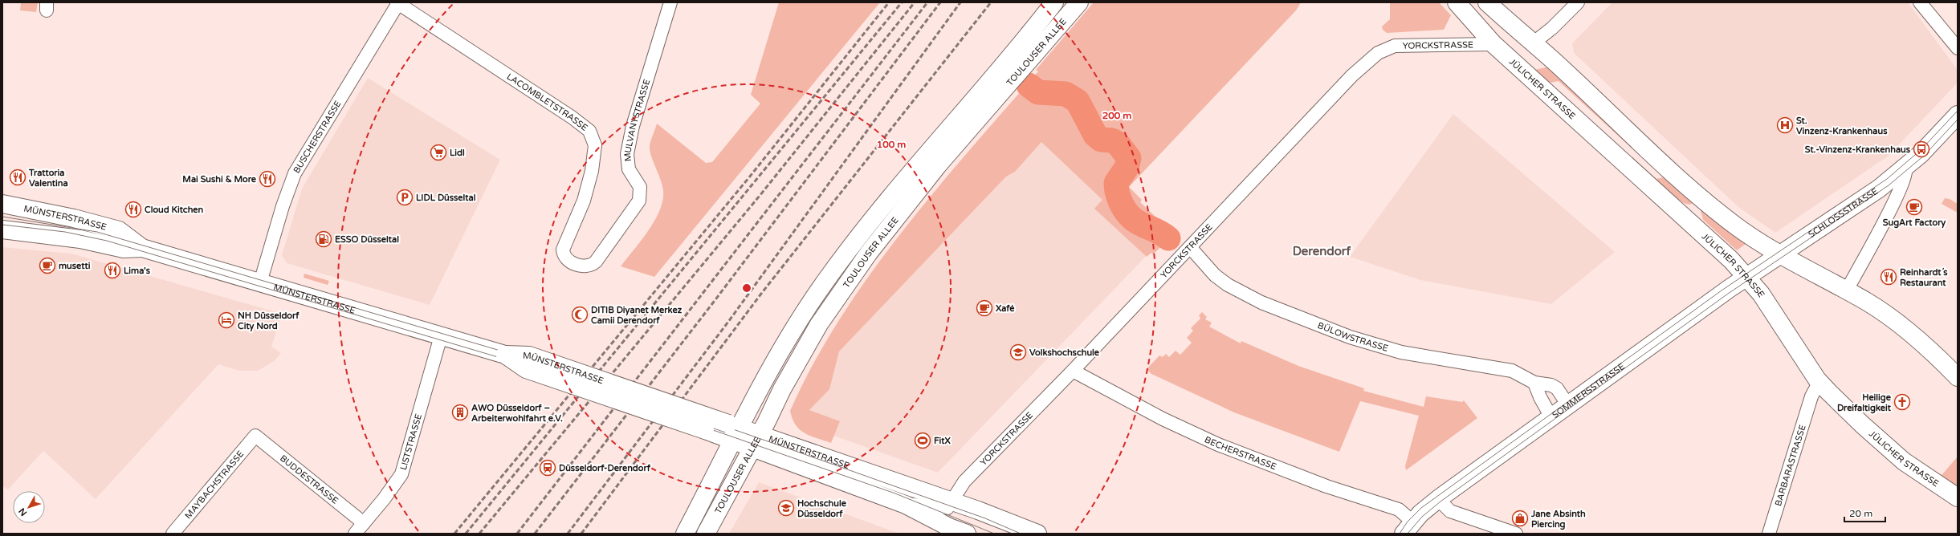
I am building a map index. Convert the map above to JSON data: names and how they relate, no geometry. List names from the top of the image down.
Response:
{
  "streets": {
    "main road": [
      "TOULOUSER ALLEE",
      "JÜLICHER STRASSE",
      "SCHLOSSSTRASSE",
      "MÜNSTERSTRASSE",
      "SOMMERSSTRASSE"
    ],
    "street": [
      "YORCKSTRASSE",
      "LACOMBLETSTRASSE",
      "MULVANYSTRASSE",
      "BUSCHERSTRASSE",
      "BÜLOWSTRASSE",
      "LISTSTRASSE",
      "BECHERSTRASSE",
      "BARBARASTRASSE",
      "BUDDESTRASSE",
      "MAYBACHSTRASSE"
    ]
  },
  "crossings": [
    ["YORCKSTRASSE", "JÜLICHER STRASSE"],
    ["YORCKSTRASSE", "MÜNSTERSTRASSE"],
    ["YORCKSTRASSE", "BÜLOWSTRASSE"],
    ["YORCKSTRASSE", "BECHERSTRASSE"],
    ["TOULOUSER ALLEE", "MÜNSTERSTRASSE"],
    ["JÜLICHER STRASSE", "SOMMERSSTRASSE"],
    ["JÜLICHER STRASSE", "BARBARASTRASSE"],
    ["LACOMBLETSTRASSE", "MULVANYSTRASSE"],
    ["LACOMBLETSTRASSE", "BUSCHERSTRASSE"],
    ["BUSCHERSTRASSE", "MÜNSTERSTRASSE"],
    ["SCHLOSSSTRASSE", "SOMMERSSTRASSE"],
    ["MÜNSTERSTRASSE", "LISTSTRASSE"],
    ["BÜLOWSTRASSE", "SOMMERSSTRASSE"],
    ["SOMMERSSTRASSE", "BECHERSTRASSE"],
    ["LISTSTRASSE", "BUDDESTRASSE"],
    ["BUDDESTRASSE", "MAYBACHSTRASSE"]
  ],
  "districts": ["Derendorf"],
  "places": {
    "hospital": ["St. Vinzenz-Krankenhaus"],
    "bus stop": ["St.-Vinzenz-Krankenhaus"],
    "supermarket": ["Lidl"],
    "restaurant": [
      "Trattoria Valentina",
      "Mai Sushi & More",
      "Cloud Kitchen",
      "Lima's",
      "Reinhardt´s Restaurant"
    ],
    "parking": ["LIDL Düsseltal"],
    "cafe": ["SugArt Factory", "musetti", "Xafé"],
    "fuel station": ["ESSO Düsseltal"],
    "mosque": ["DITIB Diyanet Merkez Camii Derendorf"],
    "hotel": ["NH Düsseldorf City Nord"],
    "school or university": ["Volkshochschule", "Hochschule Düsseldorf"],
    "church": ["Heilige Dreifaltigkeit"],
    "building": ["AWO Düsseldorf – Arbeiterwohlfahrt e.V."],
    "sports": ["FitX"],
    "station": ["Düsseldorf-Derendorf"],
    "shop": ["Jane Absinth Piercing"]
  },
  "scale_bar": "20 m",
  "north": "bottom left",
  "rings": ["200 m", "100 m"]
}
